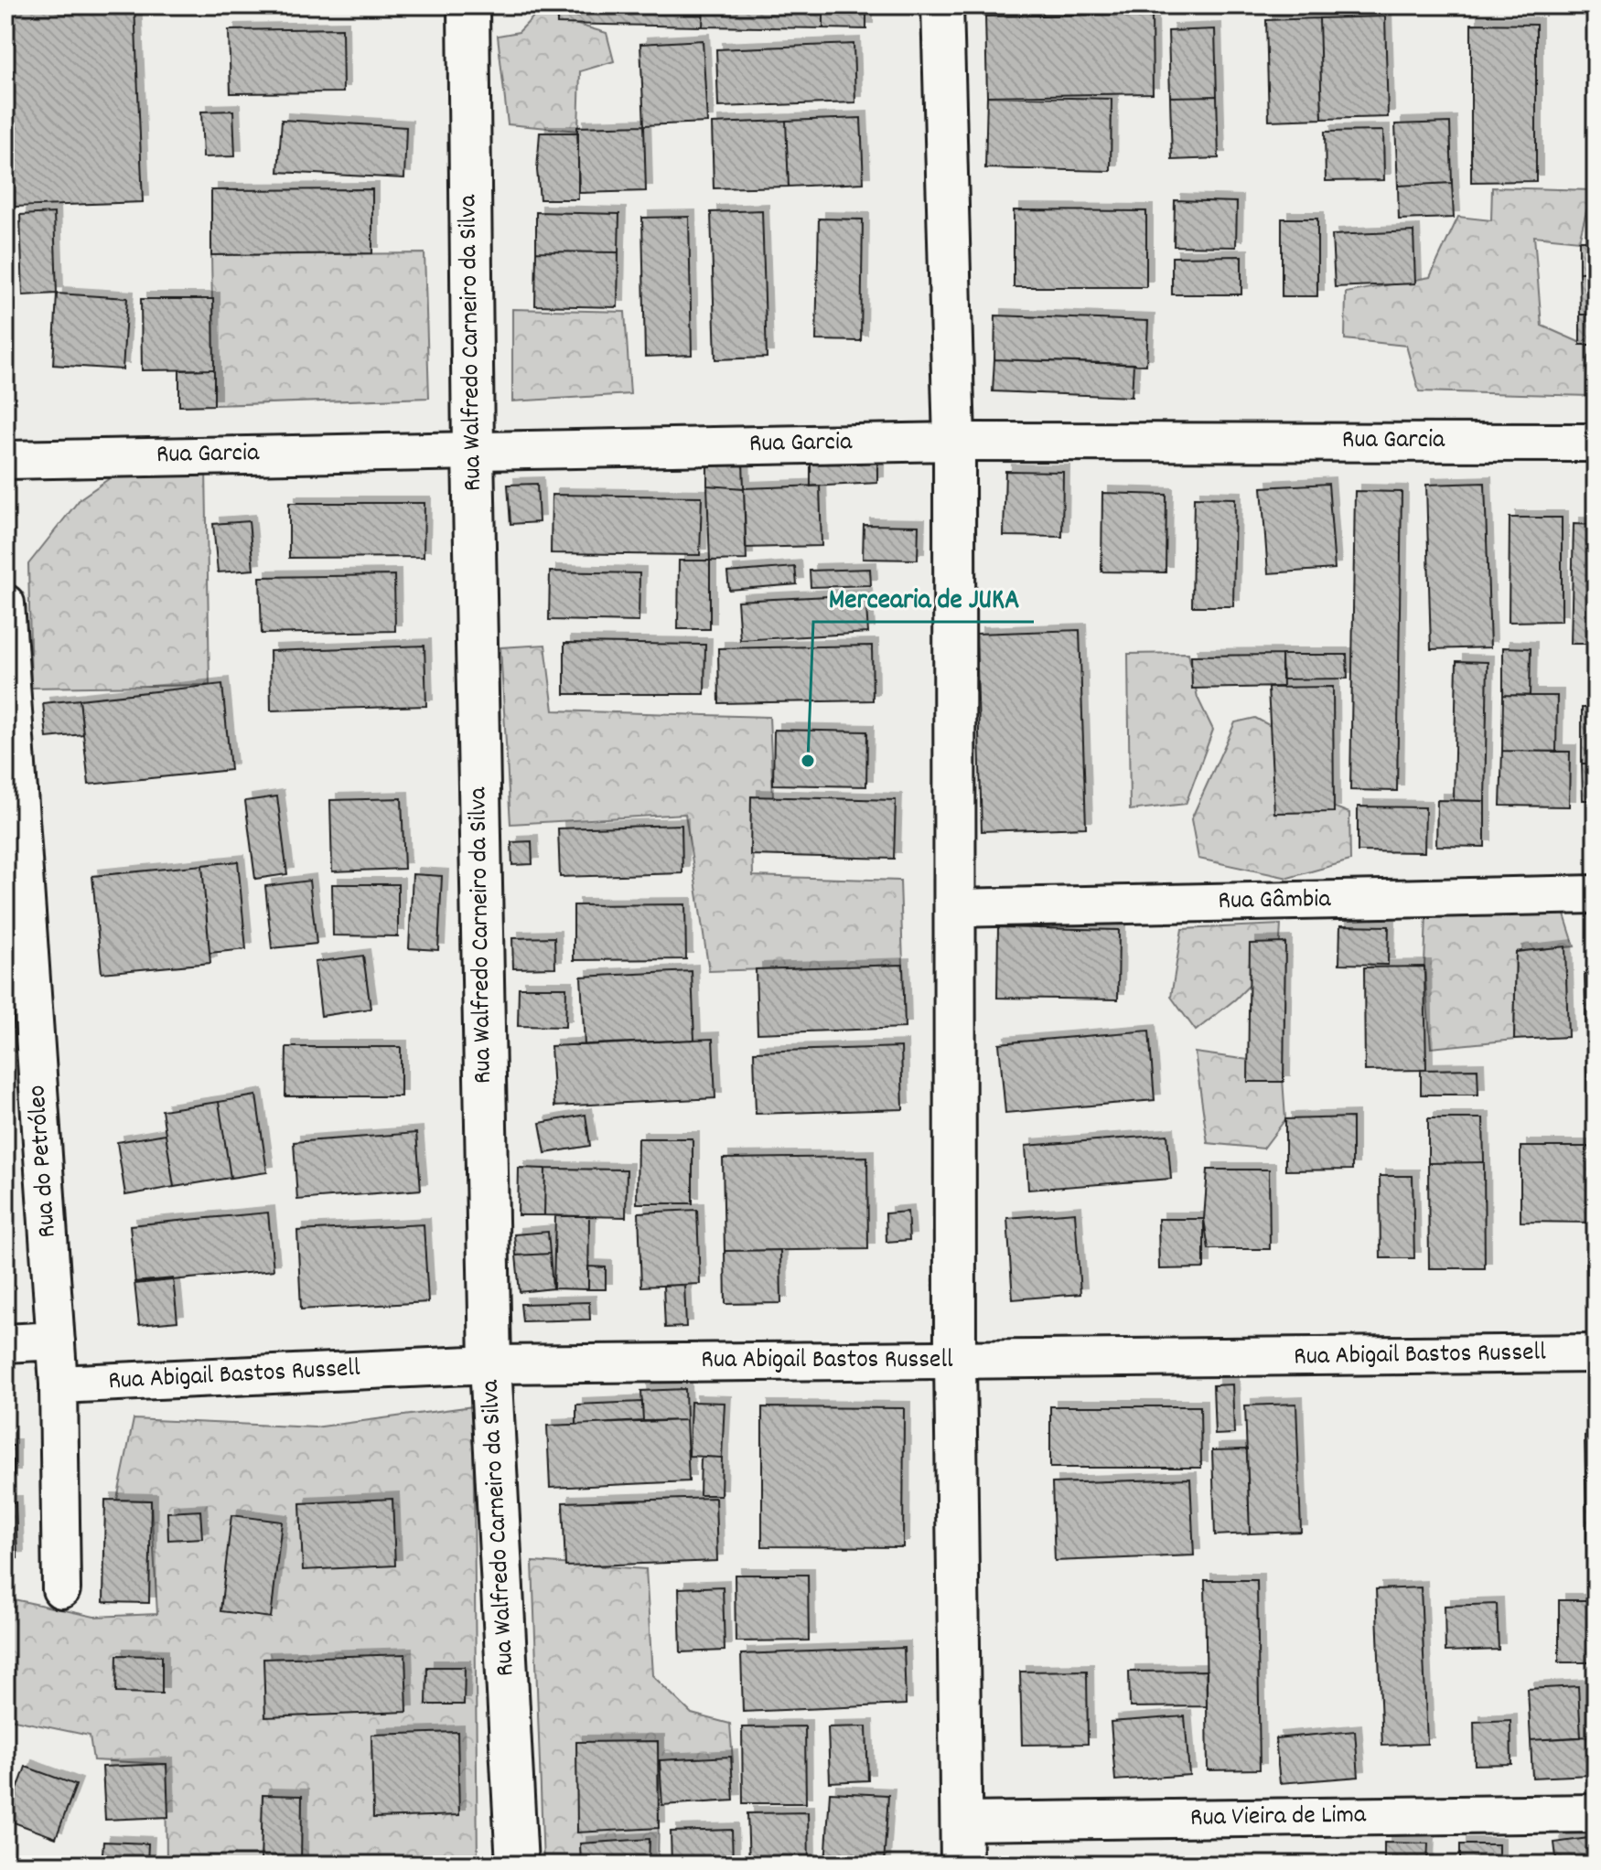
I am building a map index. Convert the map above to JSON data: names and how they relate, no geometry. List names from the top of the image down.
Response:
{
  "streets": {
    "main road": ["Rua Walfredo Carneiro da Silva"],
    "street": [
      "Rua Garcia",
      "Rua Gâmbia",
      "Rua do Petróleo",
      "Rua Abigail Bastos Russell",
      "Rua Vieira de Lima"
    ]
  },
  "crossings": [
    ["Rua Walfredo Carneiro da Silva", "Rua Garcia"],
    ["Rua Walfredo Carneiro da Silva", "Rua Abigail Bastos Russell"],
    ["Rua do Petróleo", "Rua Abigail Bastos Russell"]
  ],
  "places": ["Mercearia de JUKA"]
}
